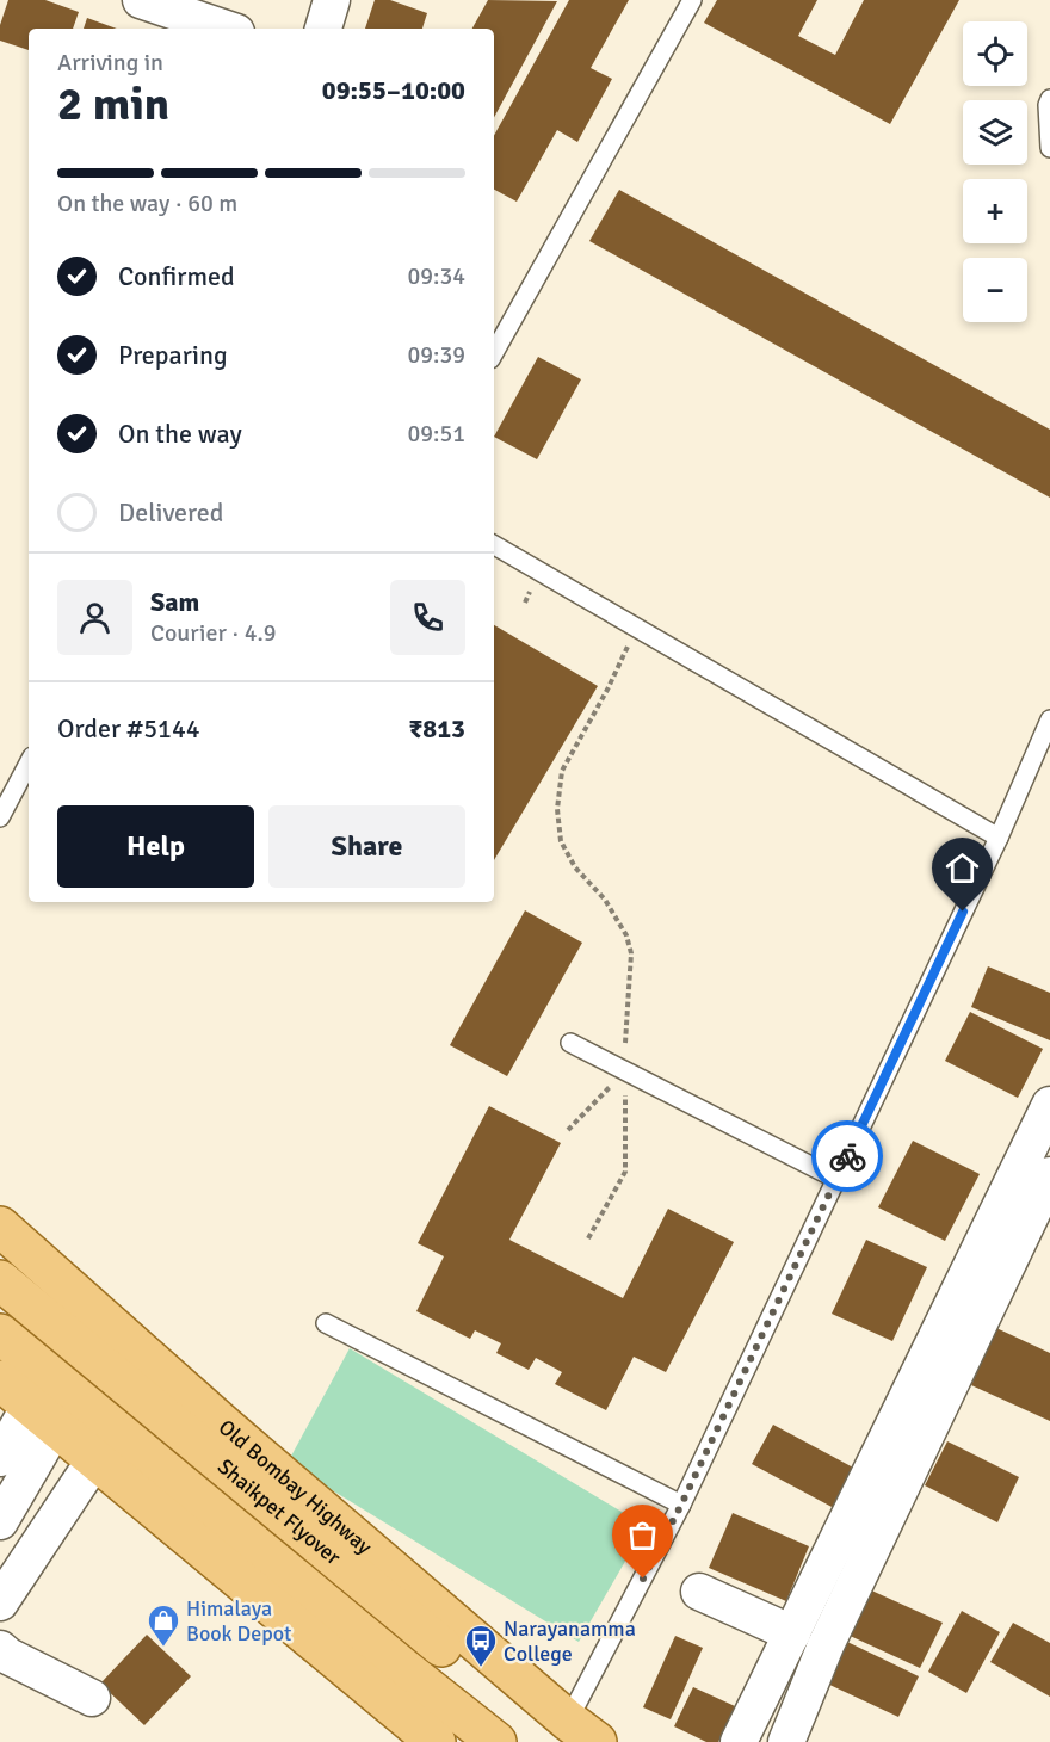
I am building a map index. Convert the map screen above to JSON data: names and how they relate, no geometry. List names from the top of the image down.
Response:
{
  "streets": {
    "main road": ["Old Bombay Highway", "Shaikpet Flyover"]
  },
  "crossings": [
    ["Old Bombay Highway", "Shaikpet Flyover"]
  ],
  "places": {
    "shop": ["Himalaya Book Depot"],
    "bus stop": ["Narayanamma College"]
  },
  "page": {
    "map_buttons": ["+", "−"],
    "heading": ["2 min", "Arriving in", "09:55–10:00"],
    "panel": [
      "Sam",
      "Courier · 4.9",
      "Order #5144",
      "₹813"
    ],
    "bar": "On the way · 60 m",
    "list": [
      ["Confirmed", "09:34"],
      ["Preparing", "09:39"],
      ["On the way", "09:51"],
      "Delivered"
    ],
    "buttons": ["Help", "Share"]
  }
}
